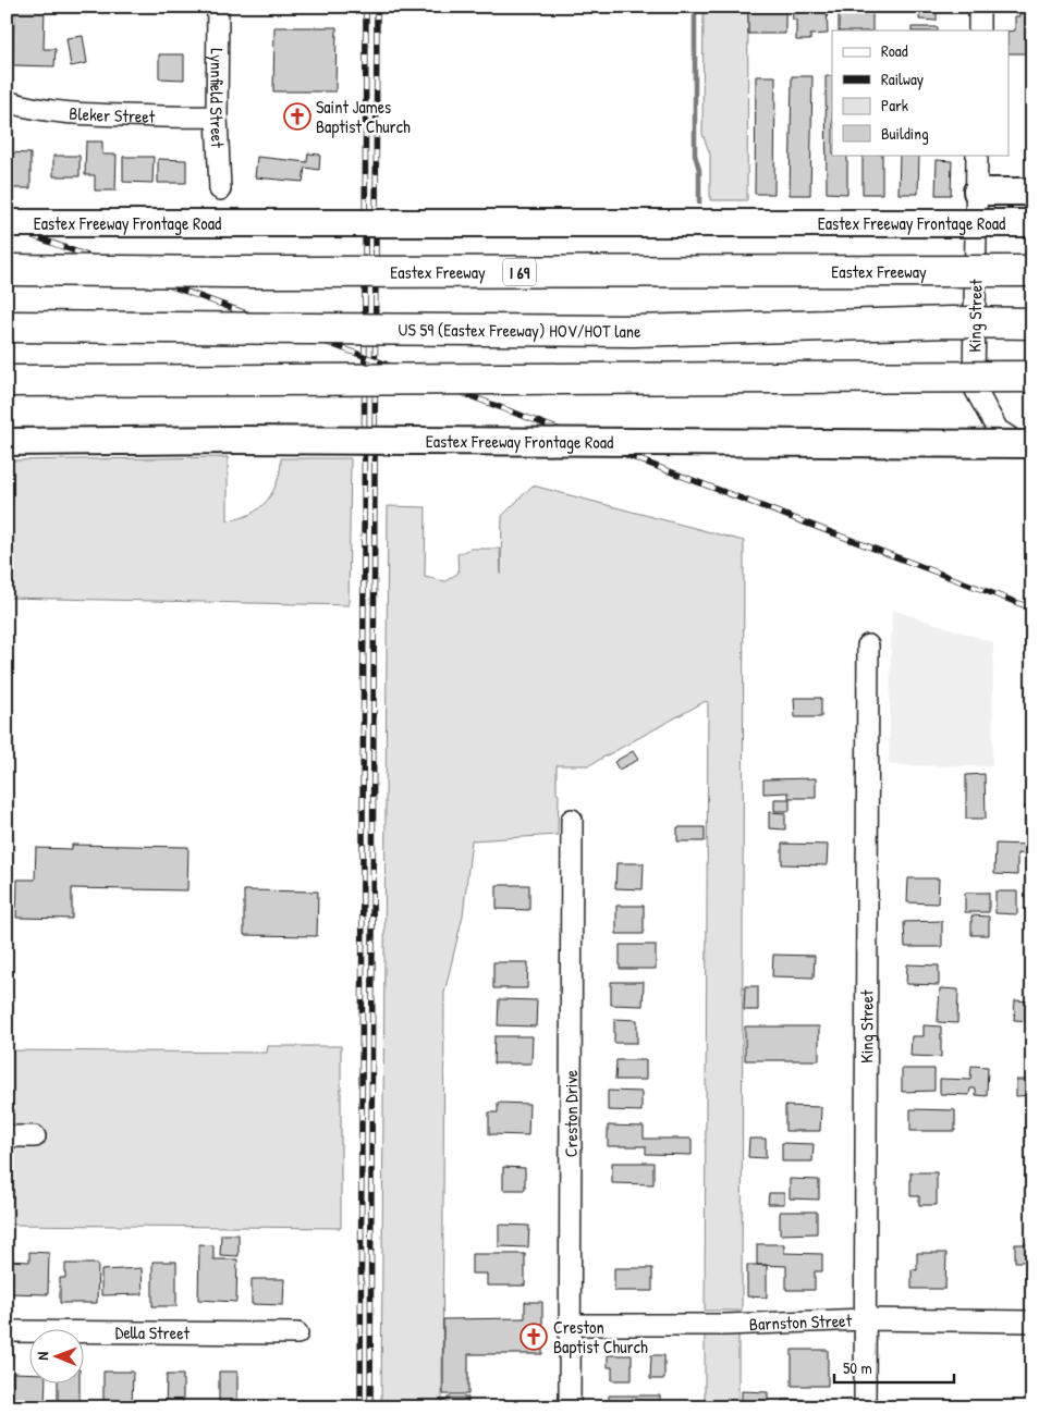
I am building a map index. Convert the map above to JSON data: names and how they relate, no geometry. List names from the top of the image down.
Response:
{
  "streets": {
    "highway": ["Eastex Freeway", "I 69", "US 59 (Eastex Freeway) HOV/HOT lane"],
    "main road": ["Eastex Freeway Frontage Road"],
    "street": [
      "Lynnfield Street",
      "Bleker Street",
      "King Street",
      "Creston Drive",
      "Barnston Street",
      "Della Street"
    ]
  },
  "crossings": [
    ["Lynnfield Street", "Bleker Street"],
    ["King Street", "Barnston Street"],
    ["Creston Drive", "Barnston Street"]
  ],
  "places": {
    "church": ["Saint James Baptist Church", "Creston Baptist Church"]
  },
  "legend": [
    "Road",
    "Railway",
    "Park",
    "Building"
  ],
  "scale_bar": "50 m",
  "north": "left"
}
